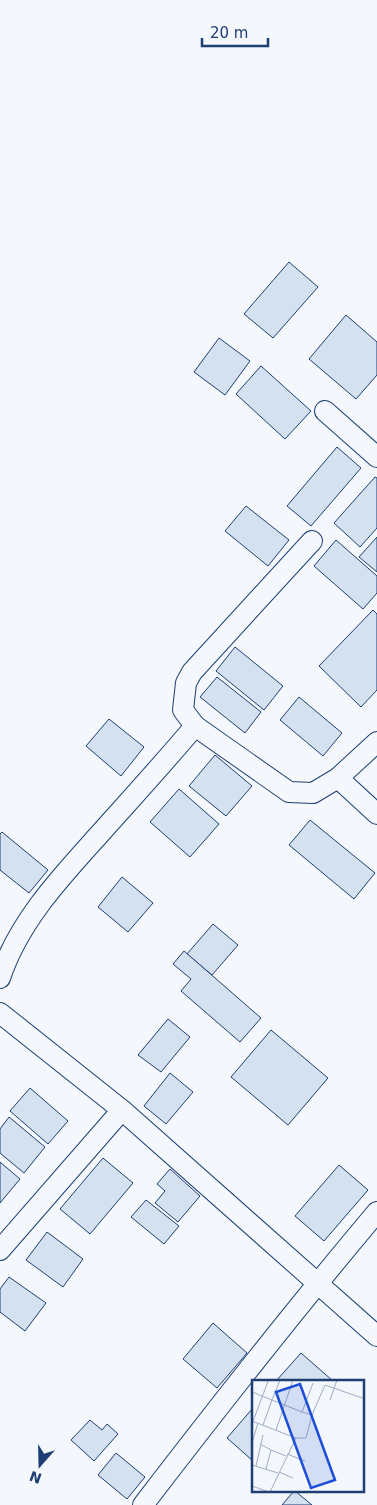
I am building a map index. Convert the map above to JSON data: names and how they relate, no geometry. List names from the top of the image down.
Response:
{
  "scale_bar": "20 m",
  "north": "bottom"
}
